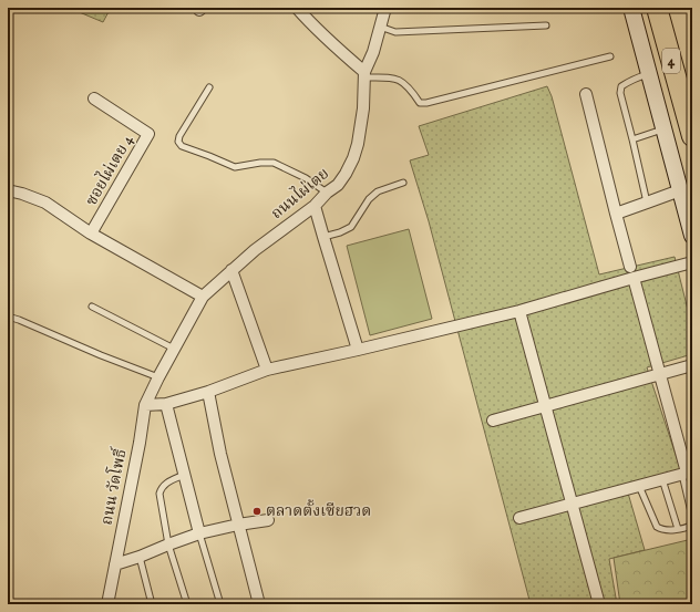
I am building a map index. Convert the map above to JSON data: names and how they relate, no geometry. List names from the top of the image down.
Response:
{
  "streets": {
    "highway": ["4"],
    "street": ["ซอยไผ่เตย 4", "ถนนไผ่เตย", "ถนน วัดโพธิ์"]
  },
  "crossings": [
    ["ถนนไผ่เตย", "ถนน วัดโพธิ์"]
  ],
  "places": ["ตลาดตั้งเซียฮวด"]
}
